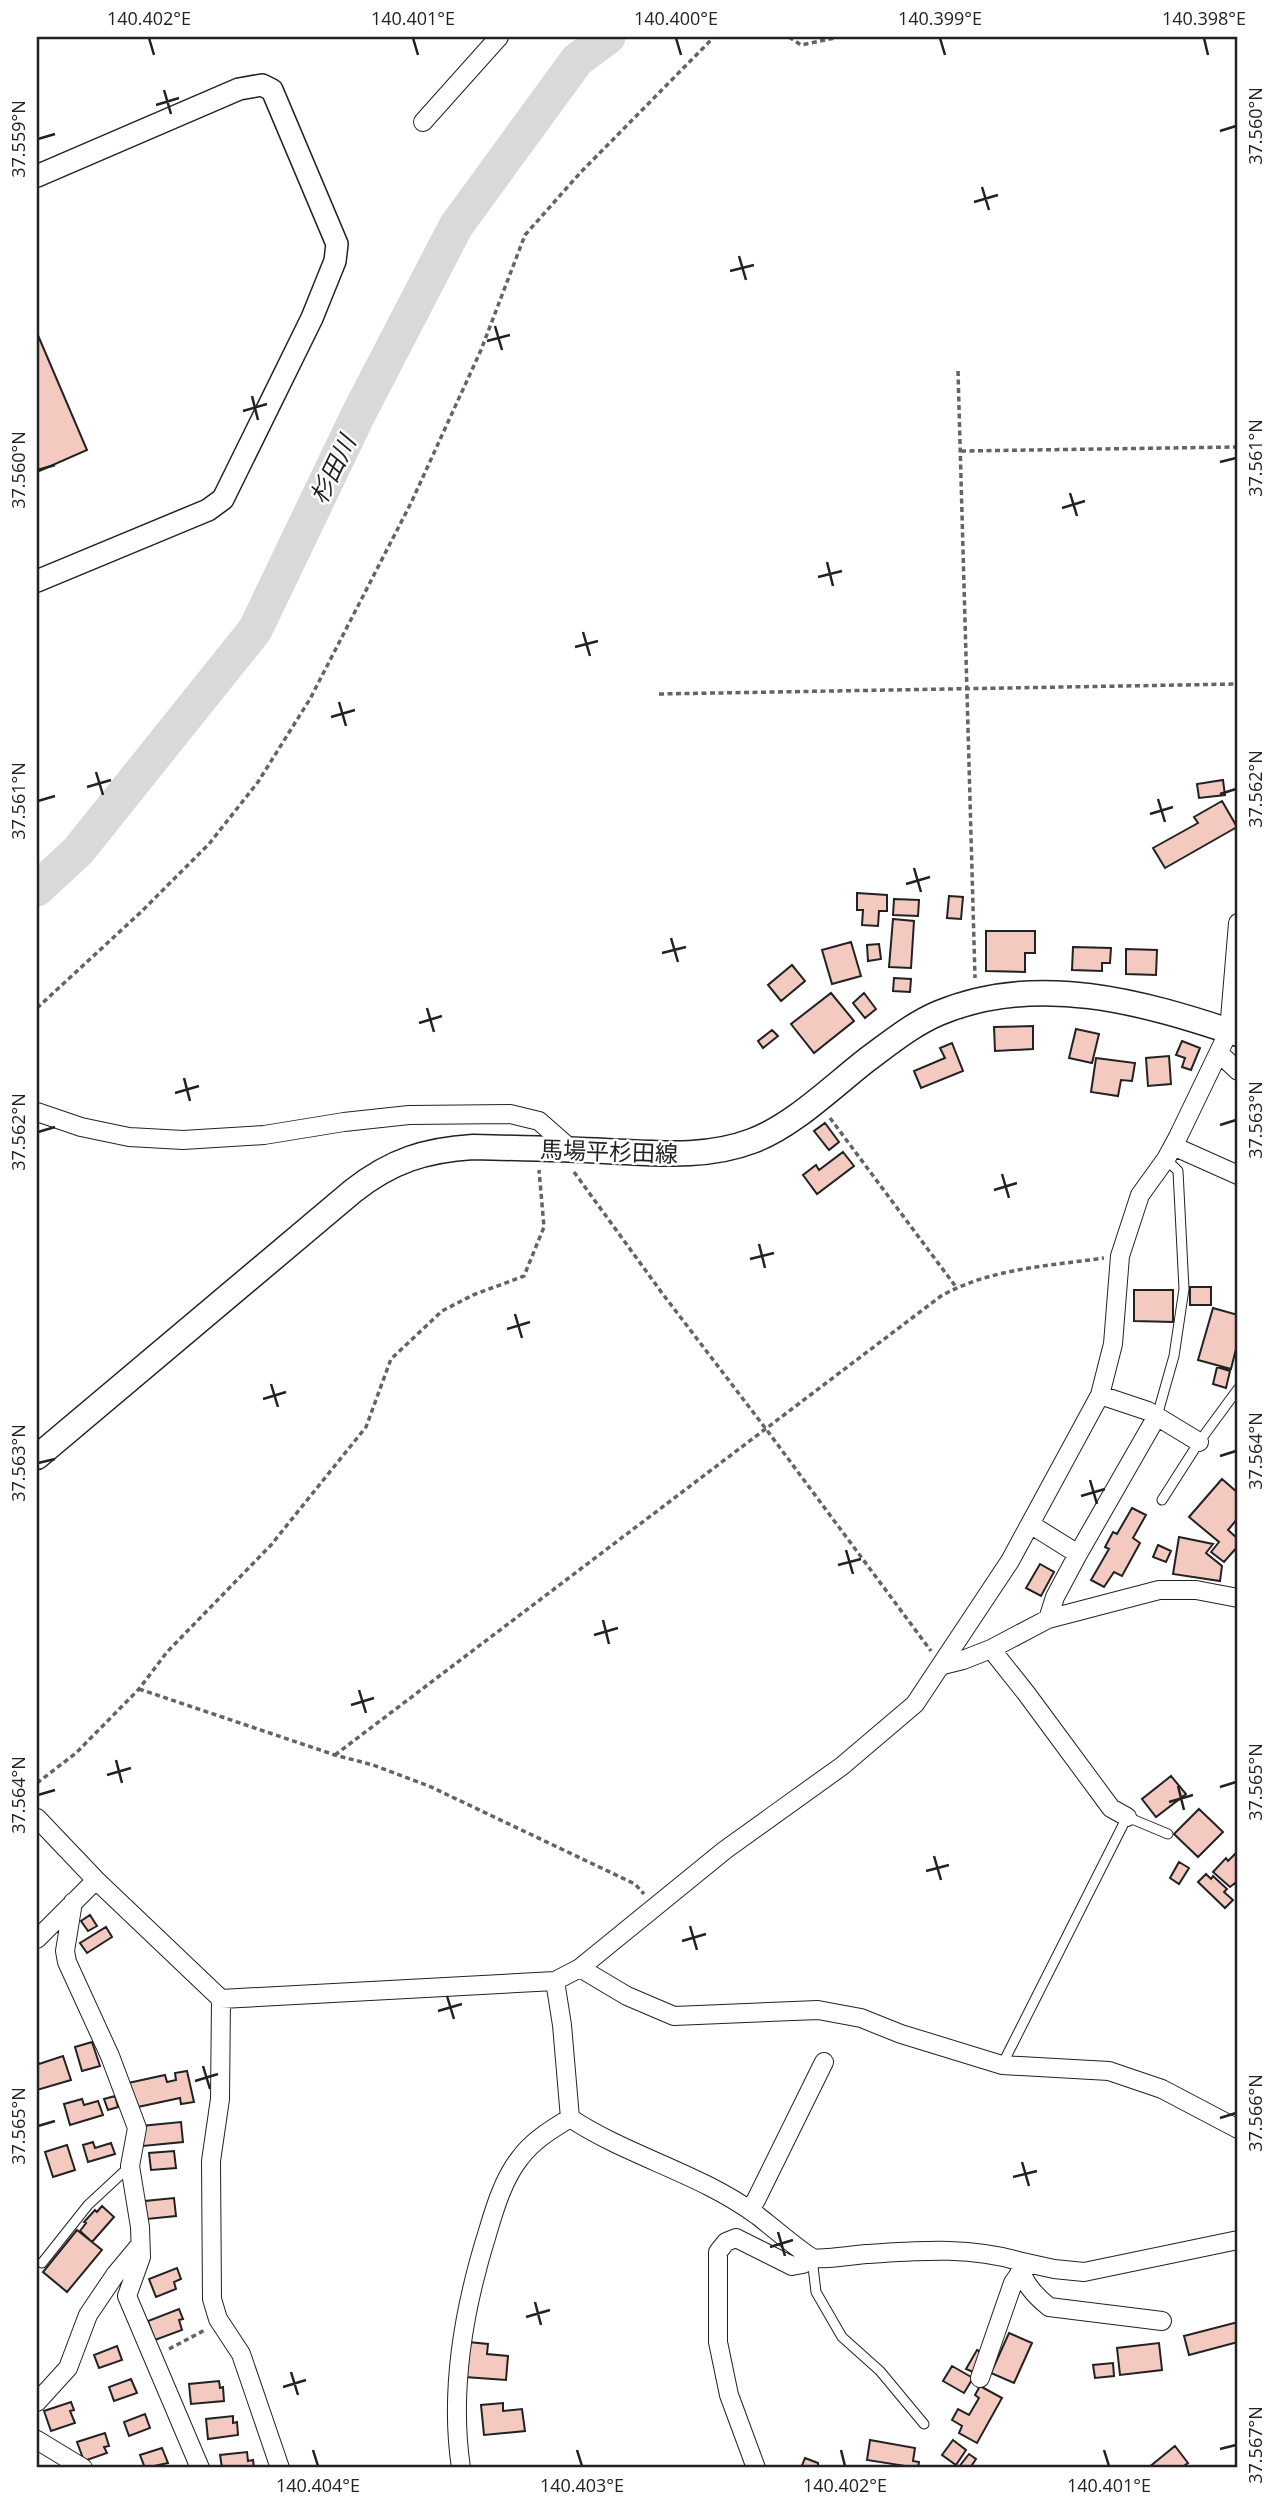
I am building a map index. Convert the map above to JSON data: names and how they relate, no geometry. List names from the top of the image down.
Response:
{
  "streets": {
    "main road": ["馬場平杉田線"]
  },
  "water": ["杉田川"],
  "coordinates": [
    "140.402°E",
    "140.401°E",
    "140.400°E",
    "140.399°E",
    "140.398°E",
    "37.560°N",
    "37.559°N",
    "37.561°N",
    "37.562°N",
    "37.563°N",
    "37.564°N",
    "37.565°N",
    "37.566°N",
    "37.567°N",
    "140.404°E",
    "140.403°E"
  ]
}
